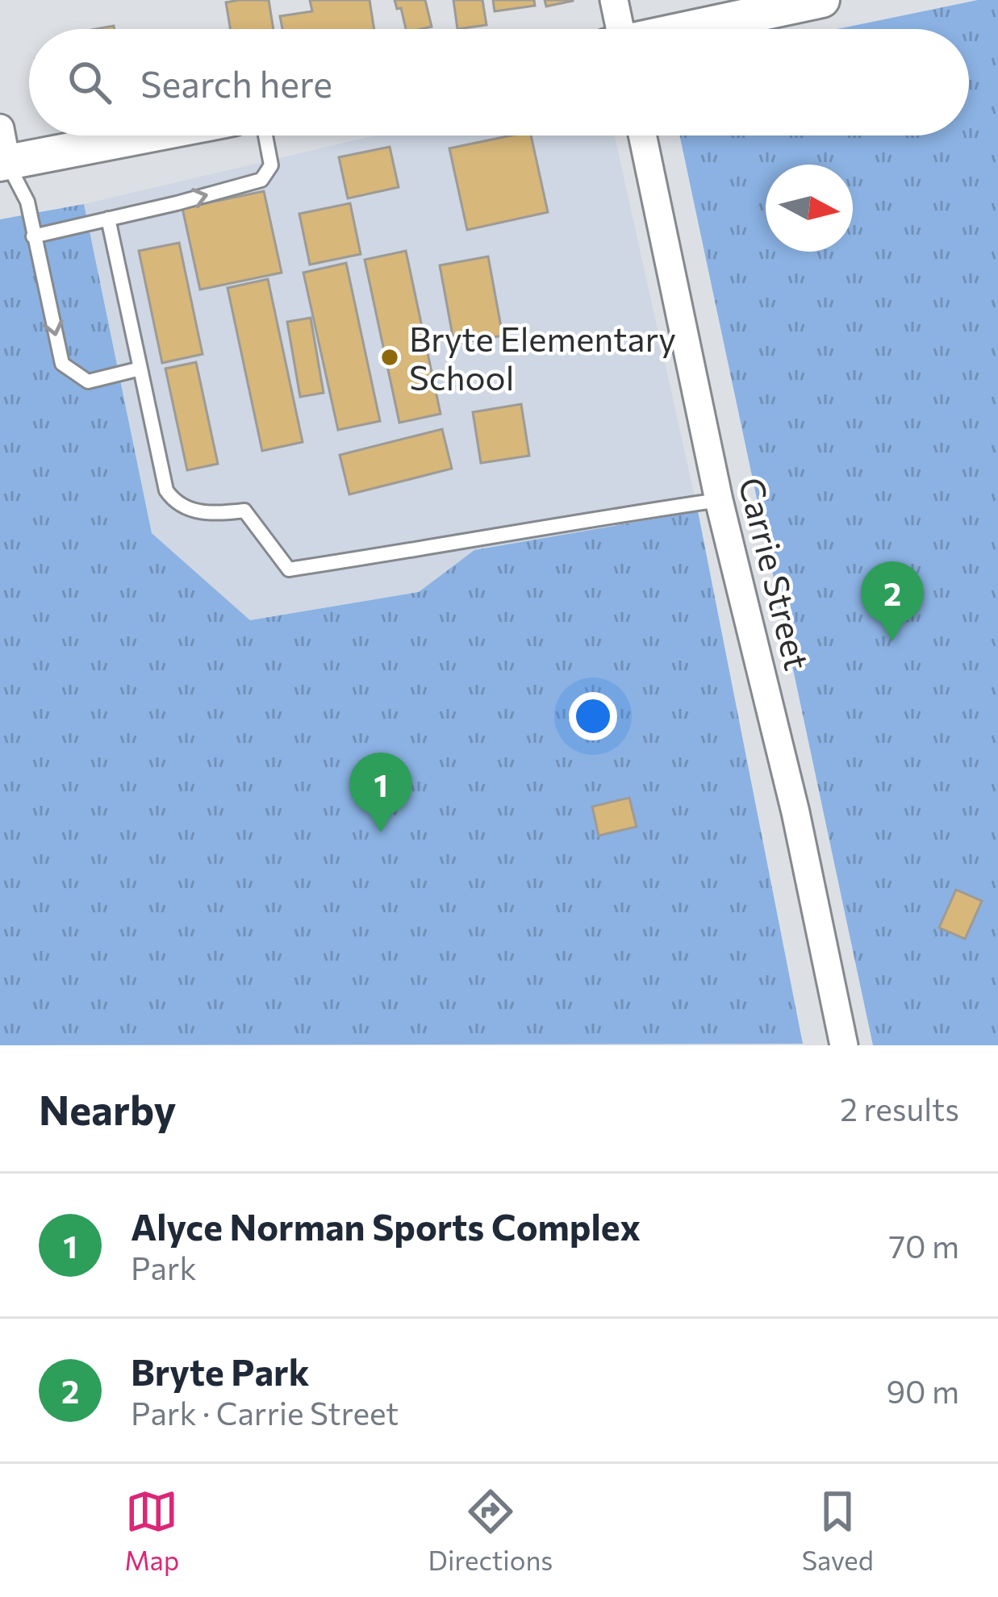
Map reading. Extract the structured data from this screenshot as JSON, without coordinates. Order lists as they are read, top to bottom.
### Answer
{
  "streets": {
    "street": ["Carrie Street"]
  },
  "places": ["Bryte Elementary School"],
  "north": "right",
  "page": {
    "search": "Search here",
    "pins": ["2", "1"],
    "heading": ["Nearby", "2 results"],
    "list": [
      {
        "mark": "1",
        "name": "Alyce Norman Sports Complex",
        "note": "Park",
        "value": "70 m"
      },
      {
        "mark": "2",
        "name": "Bryte Park",
        "note": "Park · Carrie Street",
        "value": "90 m"
      }
    ],
    "nav": ["Map", "Directions", "Saved"]
  }
}
